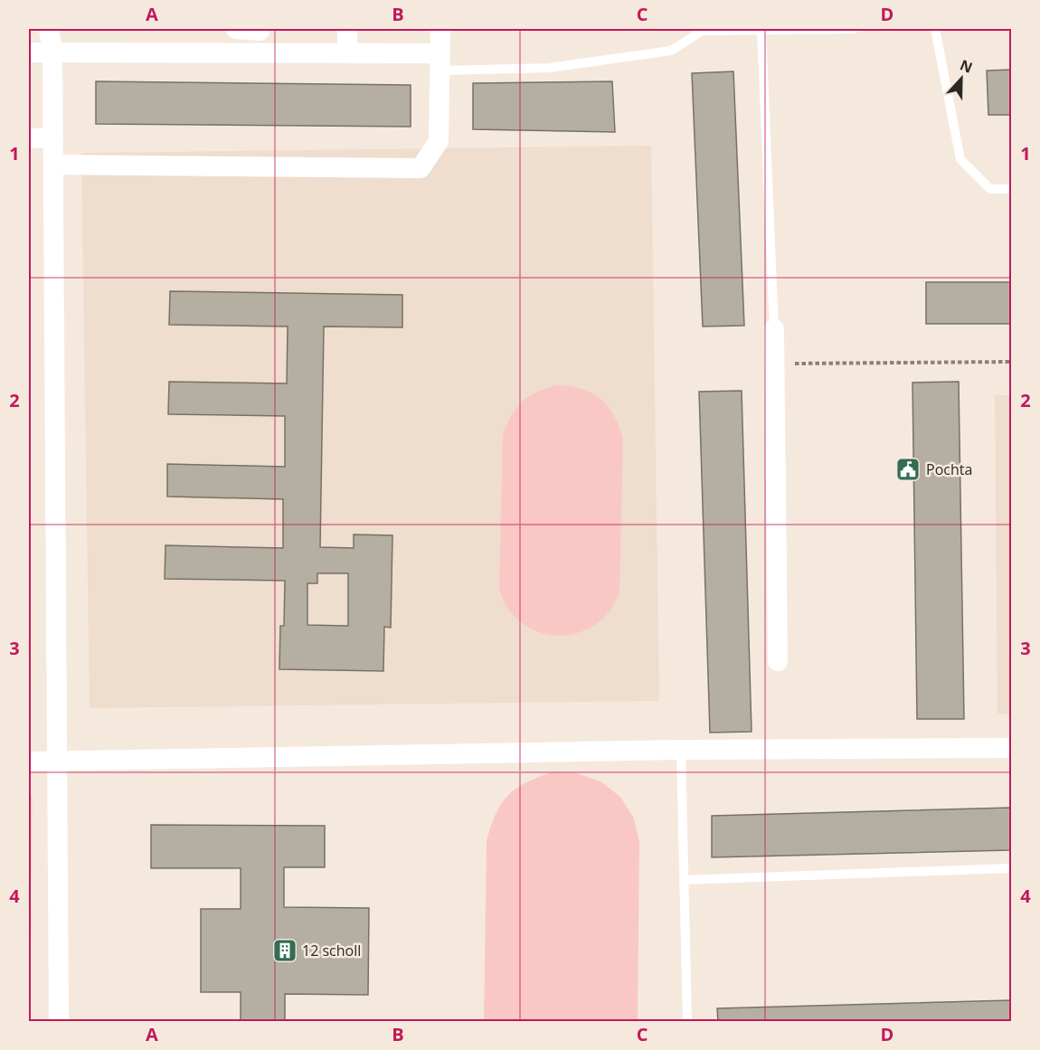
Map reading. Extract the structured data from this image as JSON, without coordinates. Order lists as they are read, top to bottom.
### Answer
{
  "places": {
    "public building": ["Pochta"],
    "building": ["12 scholl"]
  },
  "north": "top",
  "grid": {
    "columns": [
      "A",
      "B",
      "C",
      "D"
    ],
    "rows": [
      "1",
      "2",
      "3",
      "4"
    ]
  }
}
